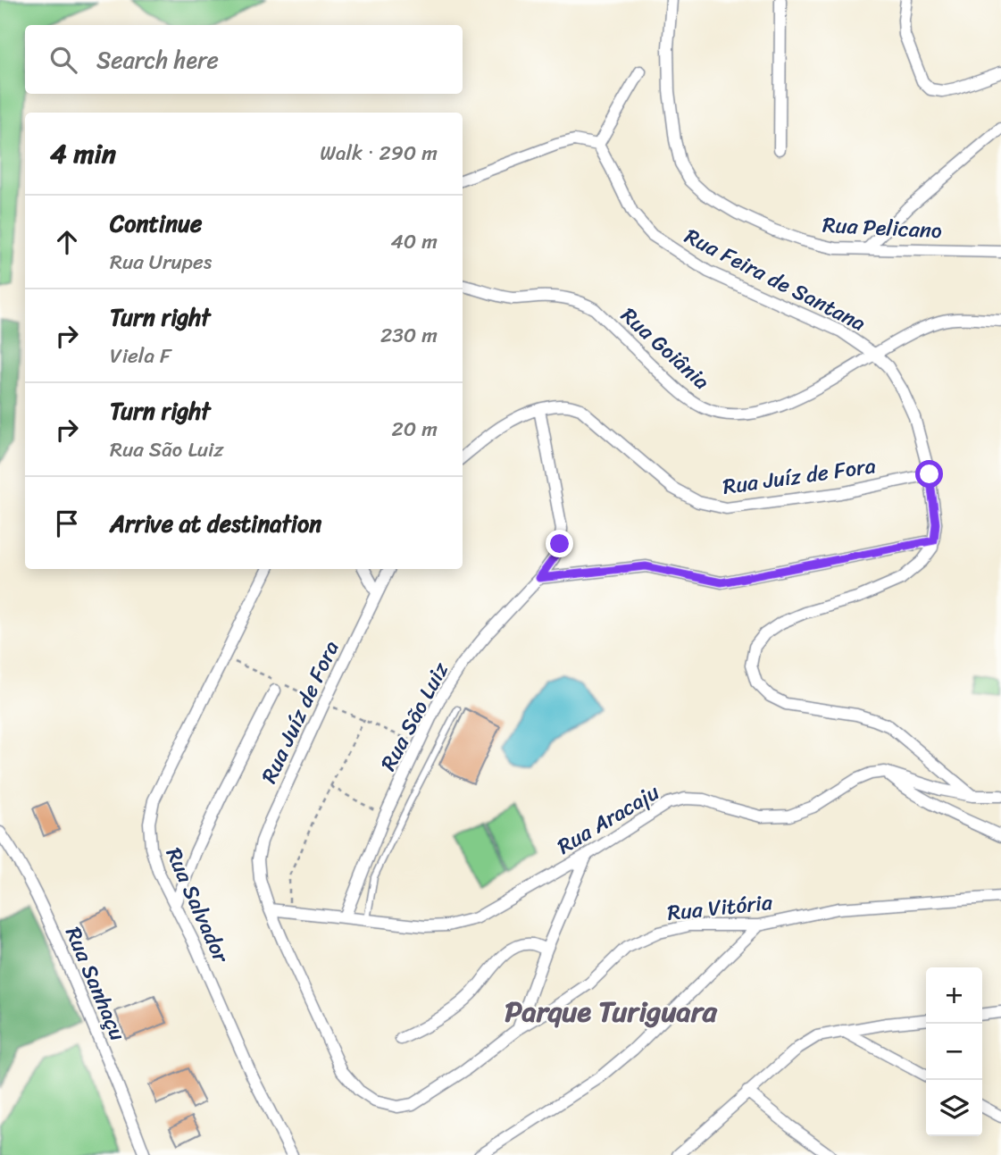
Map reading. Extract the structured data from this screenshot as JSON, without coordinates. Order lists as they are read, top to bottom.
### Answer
{
  "streets": {
    "street": [
      "Rua Pelicano",
      "Rua Feira de Santana",
      "Rua Goiânia",
      "Rua Juíz de Fora",
      "Rua São Luiz",
      "Rua Aracaju",
      "Rua Salvador",
      "Rua Vitória",
      "Rua Sanhaçu"
    ]
  },
  "crossings": [
    ["Rua Feira de Santana", "Rua Goiânia"],
    ["Rua Feira de Santana", "Rua Juíz de Fora"],
    ["Rua Juíz de Fora", "Rua São Luiz"],
    ["Rua Juíz de Fora", "Rua Vitória"],
    ["Rua São Luiz", "Rua Aracaju"],
    ["Rua Aracaju", "Rua Vitória"]
  ],
  "districts": ["Parque Turiguara"],
  "page": {
    "search": "Search here",
    "heading": ["4 min", "Walk · 290 m"],
    "list": [
      ["Continue", "Rua Urupes", "40 m"],
      ["Turn right", "Viela F", "230 m"],
      ["Turn right", "Rua São Luiz", "20 m"],
      "Arrive at destination"
    ],
    "map_buttons": ["+", "−"]
  }
}
